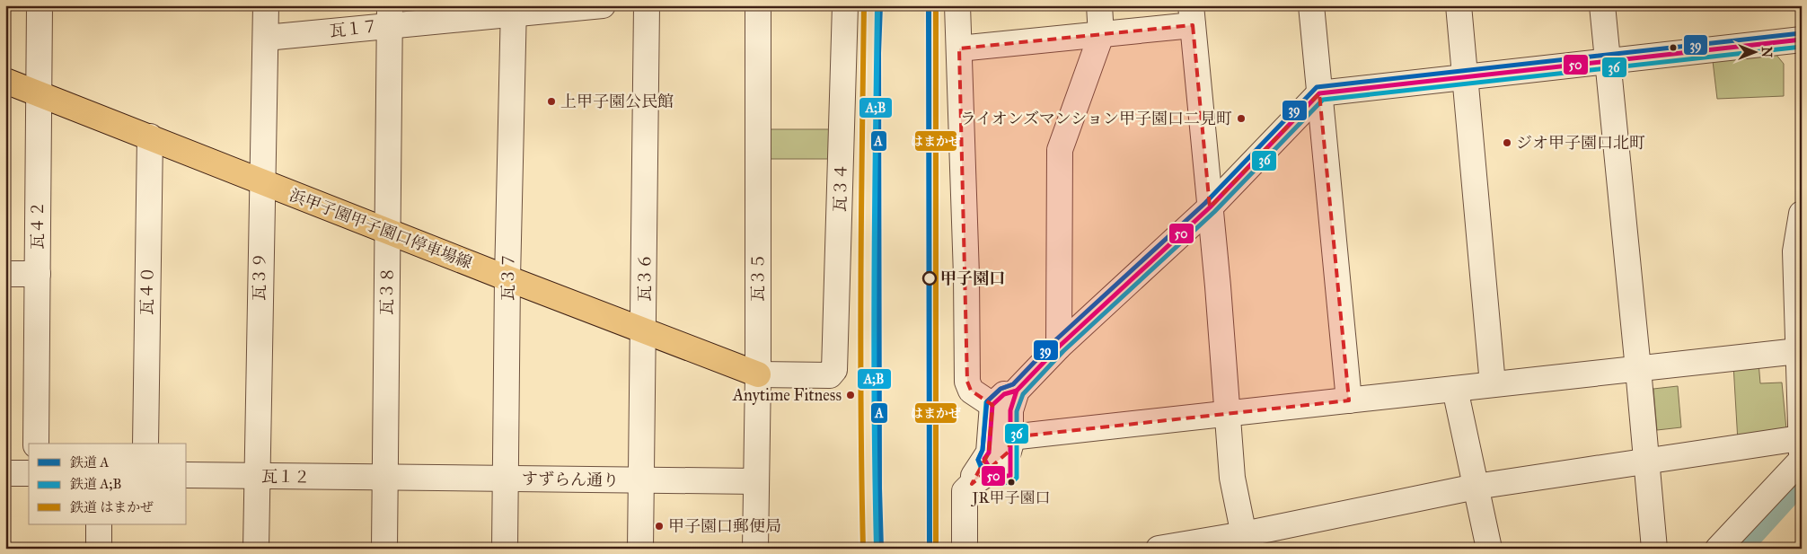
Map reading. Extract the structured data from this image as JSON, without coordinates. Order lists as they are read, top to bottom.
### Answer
{
  "streets": {
    "main road": ["浜甲子園甲子園口停車場線"],
    "street": [
      "瓦１７",
      "瓦３４",
      "瓦４２",
      "瓦３９",
      "瓦３７",
      "瓦３６",
      "瓦３５",
      "瓦４０",
      "瓦３８",
      "瓦１２",
      "すずらん通り"
    ]
  },
  "crossings": [
    ["瓦１７", "瓦３９"],
    ["瓦１７", "瓦３７"],
    ["瓦１７", "瓦３８"],
    ["瓦３４", "浜甲子園甲子園口停車場線"],
    ["瓦３４", "瓦３５"],
    ["瓦４２", "浜甲子園甲子園口停車場線"],
    ["浜甲子園甲子園口停車場線", "瓦３９"],
    ["浜甲子園甲子園口停車場線", "瓦３７"],
    ["浜甲子園甲子園口停車場線", "瓦３６"],
    ["浜甲子園甲子園口停車場線", "瓦３５"],
    ["浜甲子園甲子園口停車場線", "瓦４０"],
    ["浜甲子園甲子園口停車場線", "瓦３８"],
    ["瓦３９", "瓦１２"],
    ["瓦３７", "すずらん通り"],
    ["瓦３６", "すずらん通り"],
    ["瓦３５", "すずらん通り"],
    ["瓦３８", "瓦１２"],
    ["瓦３８", "すずらん通り"],
    ["瓦１２", "すずらん通り"]
  ],
  "places": [
    "上甲子園公民館",
    "ライオンズマンション甲子園口二見町",
    "ジオ甲子園口北町",
    "甲子園口",
    "Anytime Fitness",
    "JR甲子園口",
    "甲子園口郵便局"
  ],
  "lines": [
    "rail line A",
    "rail line A;B",
    "rail line はまかぜ",
    "transit line 39",
    "transit line 50",
    "transit line 36"
  ],
  "legend": ["鉄道 A", "鉄道 A;B", "鉄道 はまかぜ"],
  "north": "right"
}
